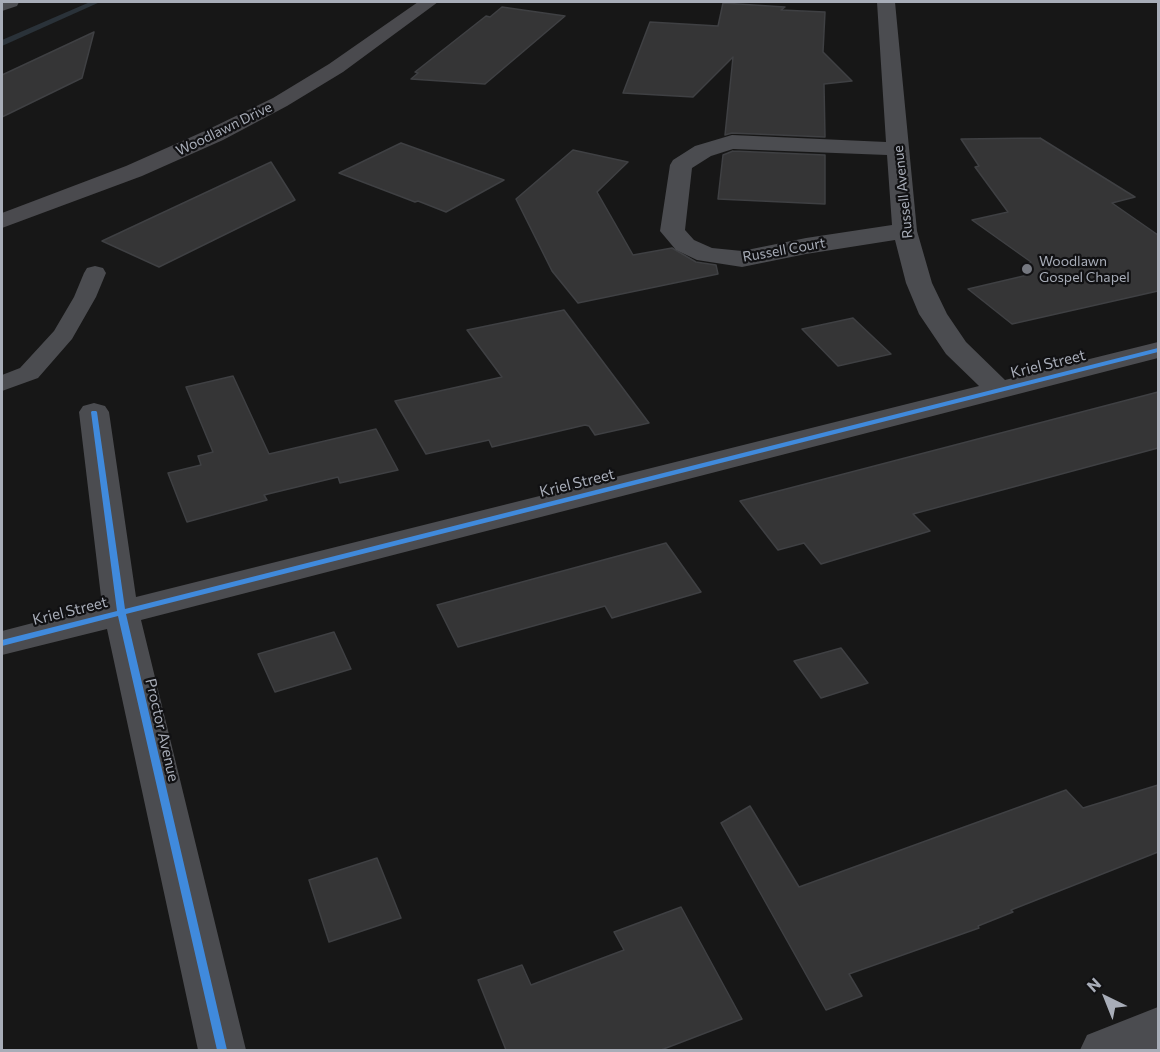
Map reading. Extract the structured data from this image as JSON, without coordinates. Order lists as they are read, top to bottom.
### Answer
{
  "streets": {
    "main road": ["Woodlawn Drive"],
    "street": [
      "Russell Avenue",
      "Russell Court",
      "Kriel Street",
      "Proctor Avenue"
    ]
  },
  "crossings": [
    ["Russell Avenue", "Russell Court"],
    ["Russell Avenue", "Kriel Street"],
    ["Kriel Street", "Proctor Avenue"]
  ],
  "places": ["Woodlawn Gospel Chapel"],
  "north": "top left"
}
